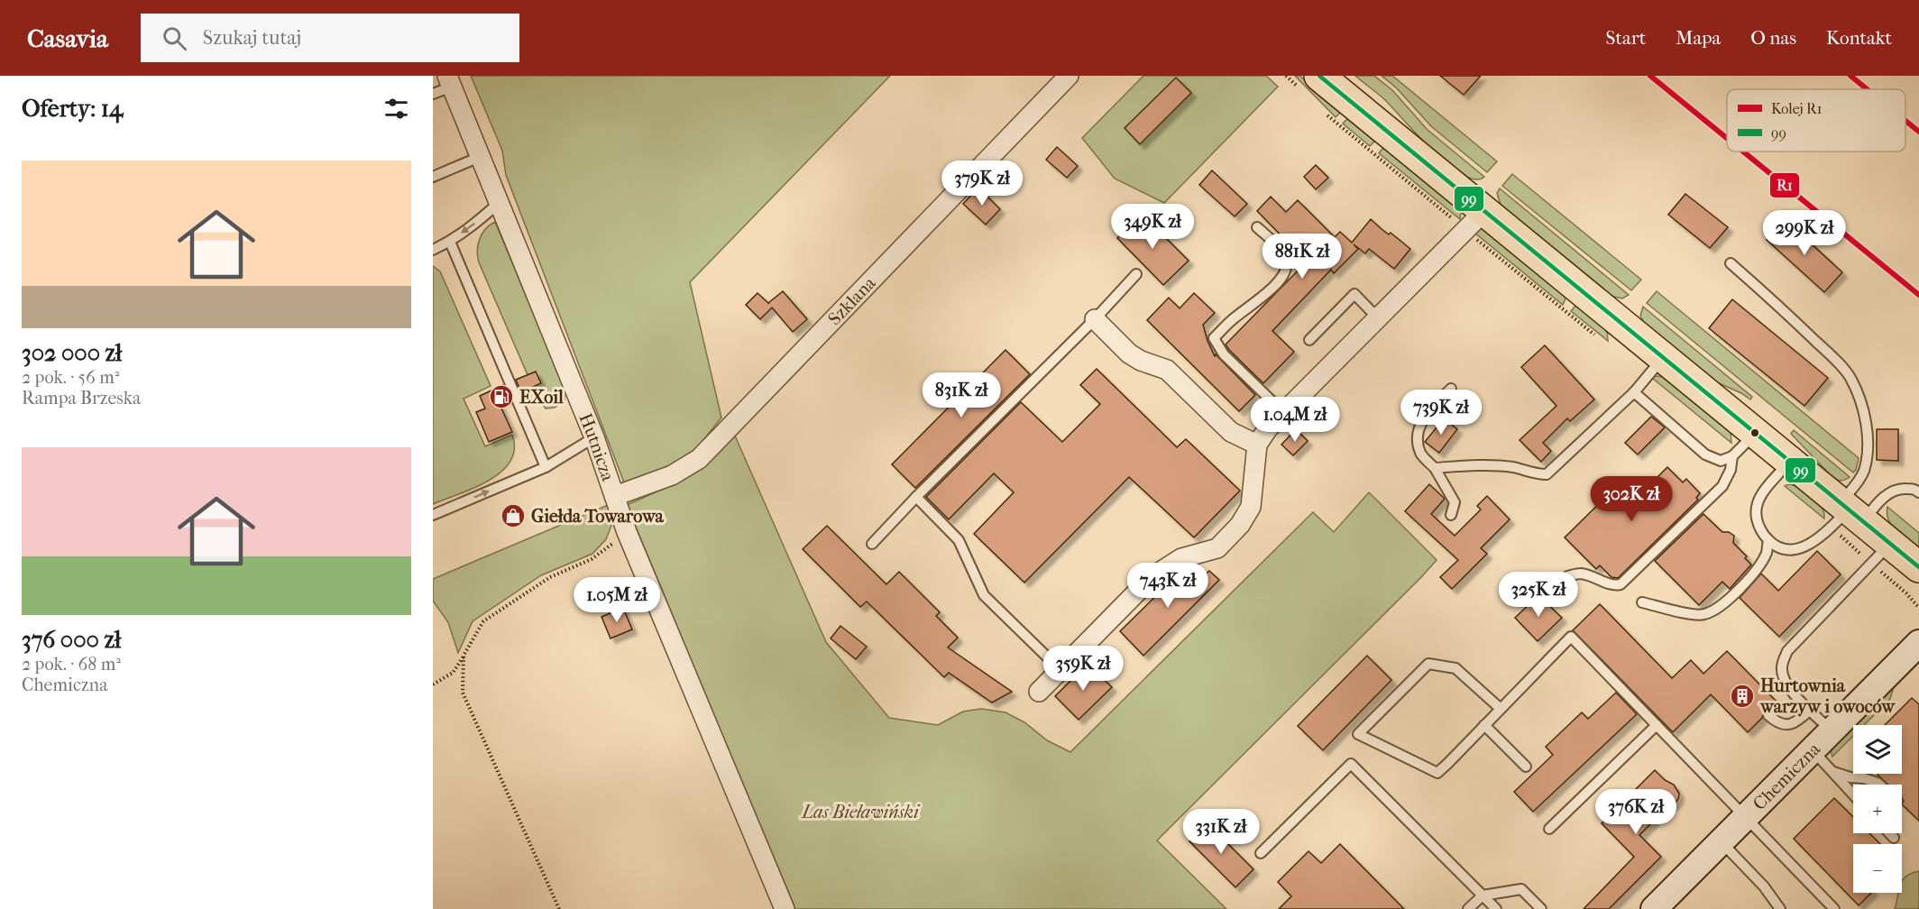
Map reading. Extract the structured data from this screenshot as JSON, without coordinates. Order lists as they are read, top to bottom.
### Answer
{
  "streets": {
    "street": ["Szklana", "Hutnicza", "Chemiczna"]
  },
  "crossings": [
    ["Szklana", "Hutnicza"]
  ],
  "parks": ["Las Bieławiński"],
  "places": {
    "fuel station": ["EXoil"],
    "shop": ["Giełda Towarowa"],
    "building": ["Hurtownia warzyw i owoców"]
  },
  "lines": ["rail line R1", "transit line 99"],
  "legend": ["Kolej R1", "99"],
  "page": {
    "header": "Casavia",
    "search": "Szukaj tutaj",
    "nav": [
      "Start",
      "Mapa",
      "O nas",
      "Kontakt"
    ],
    "heading": "Oferty: 14",
    "list": [
      {
        "name": "302 000 zł",
        "note": "2 pok. · 56 m² · Rampa Brzeska"
      },
      {
        "name": "376 000 zł",
        "note": "2 pok. · 68 m² · Chemiczna"
      }
    ],
    "price": [
      "379K zł",
      "349K zł",
      "299K zł",
      "881K zł",
      "831K zł",
      "739K zł",
      "1.04M zł",
      "302K zł",
      "743K zł",
      "325K zł",
      "1.05M zł",
      "359K zł",
      "376K zł",
      "331K zł"
    ],
    "map_buttons": ["+", "−"]
  }
}
